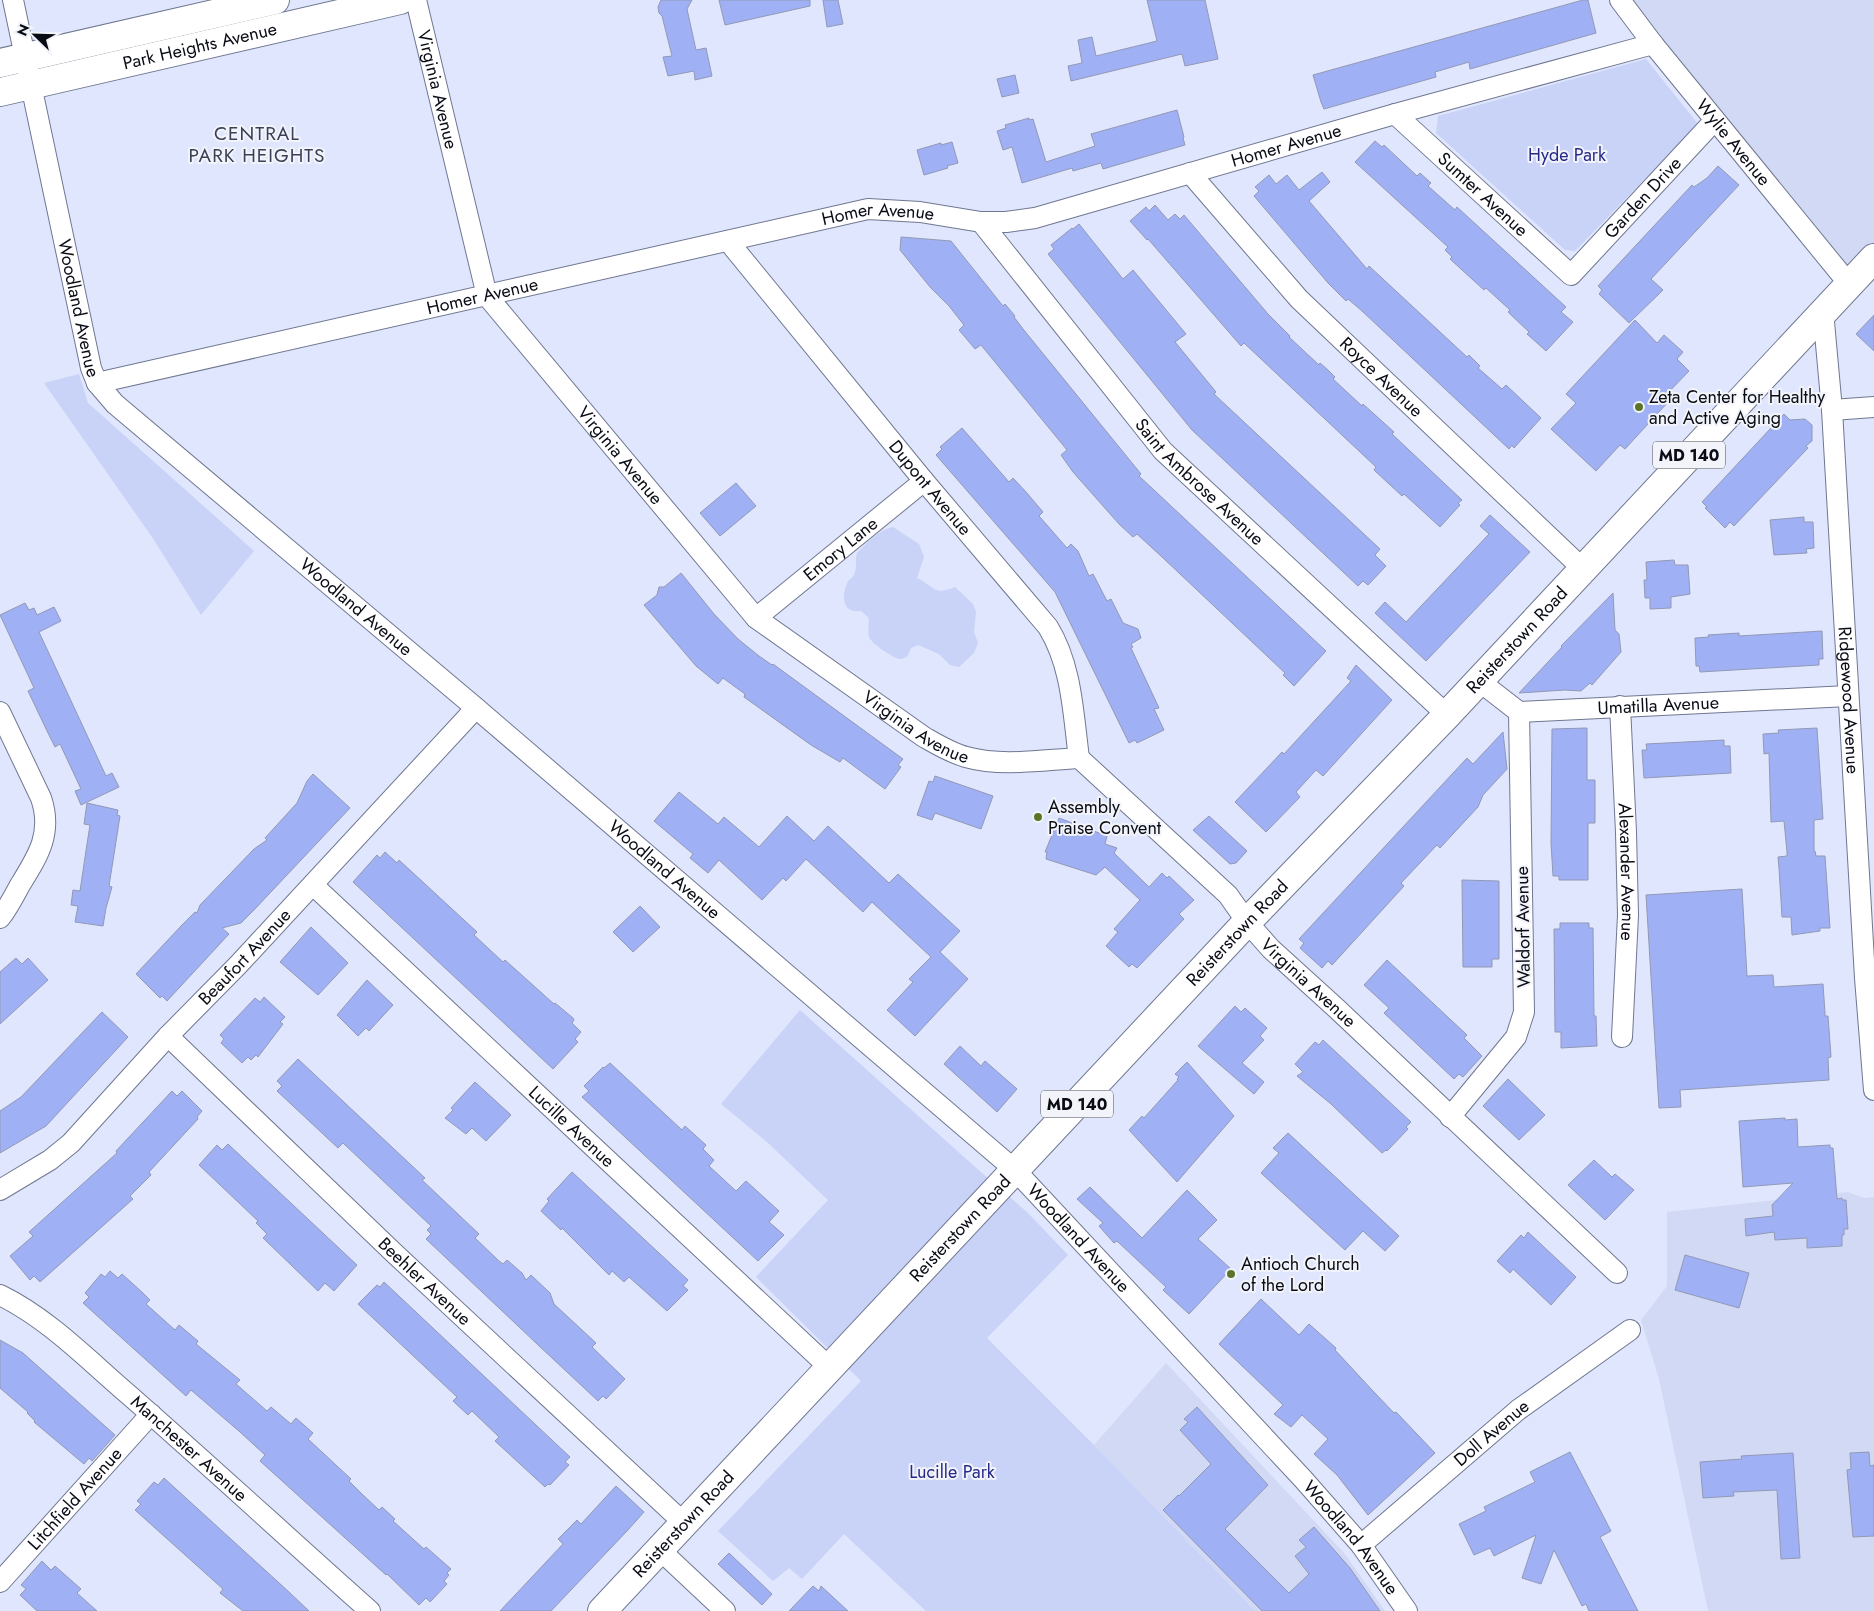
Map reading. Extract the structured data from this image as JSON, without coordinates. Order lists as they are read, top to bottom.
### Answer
{
  "streets": {
    "main road": ["Park Heights Avenue", "MD 140", "Reisterstown Road"],
    "street": [
      "Virginia Avenue",
      "Wylie Avenue",
      "Homer Avenue",
      "Sumter Avenue",
      "Garden Drive",
      "Woodland Avenue",
      "Royce Avenue",
      "Saint Ambrose Avenue",
      "Dupont Avenue",
      "Emory Lane",
      "Ridgewood Avenue",
      "Umatilla Avenue",
      "Alexander Avenue",
      "Waldorf Avenue",
      "Beaufort Avenue",
      "Lucille Avenue",
      "Beehler Avenue",
      "Doll Avenue",
      "Manchester Avenue",
      "Litchfield Avenue"
    ]
  },
  "crossings": [
    ["Park Heights Avenue", "Woodland Avenue"],
    ["Virginia Avenue", "Homer Avenue"],
    ["Virginia Avenue", "Dupont Avenue"],
    ["Virginia Avenue", "Emory Lane"],
    ["Virginia Avenue", "Reisterstown Road"],
    ["Virginia Avenue", "Waldorf Avenue"],
    ["Wylie Avenue", "Homer Avenue"],
    ["Wylie Avenue", "Garden Drive"],
    ["Wylie Avenue", "Reisterstown Road"],
    ["Homer Avenue", "Sumter Avenue"],
    ["Homer Avenue", "Woodland Avenue"],
    ["Homer Avenue", "Royce Avenue"],
    ["Homer Avenue", "Saint Ambrose Avenue"],
    ["Homer Avenue", "Dupont Avenue"],
    ["Sumter Avenue", "Garden Drive"],
    ["Woodland Avenue", "Reisterstown Road"],
    ["Woodland Avenue", "Beaufort Avenue"],
    ["Woodland Avenue", "Doll Avenue"],
    ["Royce Avenue", "Reisterstown Road"],
    ["Saint Ambrose Avenue", "Reisterstown Road"],
    ["Dupont Avenue", "Emory Lane"],
    ["Reisterstown Road", "Ridgewood Avenue"],
    ["Reisterstown Road", "Lucille Avenue"],
    ["Reisterstown Road", "Beehler Avenue"],
    ["Ridgewood Avenue", "Umatilla Avenue"],
    ["Umatilla Avenue", "Alexander Avenue"],
    ["Umatilla Avenue", "Waldorf Avenue"],
    ["Beaufort Avenue", "Lucille Avenue"],
    ["Beaufort Avenue", "Beehler Avenue"],
    ["Manchester Avenue", "Litchfield Avenue"]
  ],
  "districts": ["CENTRAL PARK HEIGHTS"],
  "parks": ["Hyde Park", "Lucille Park"],
  "places": ["Zeta Center for Healthy and Active Aging", "Assembly Praise Convent", "Antioch Church of the Lord"],
  "north": "top left"
}
